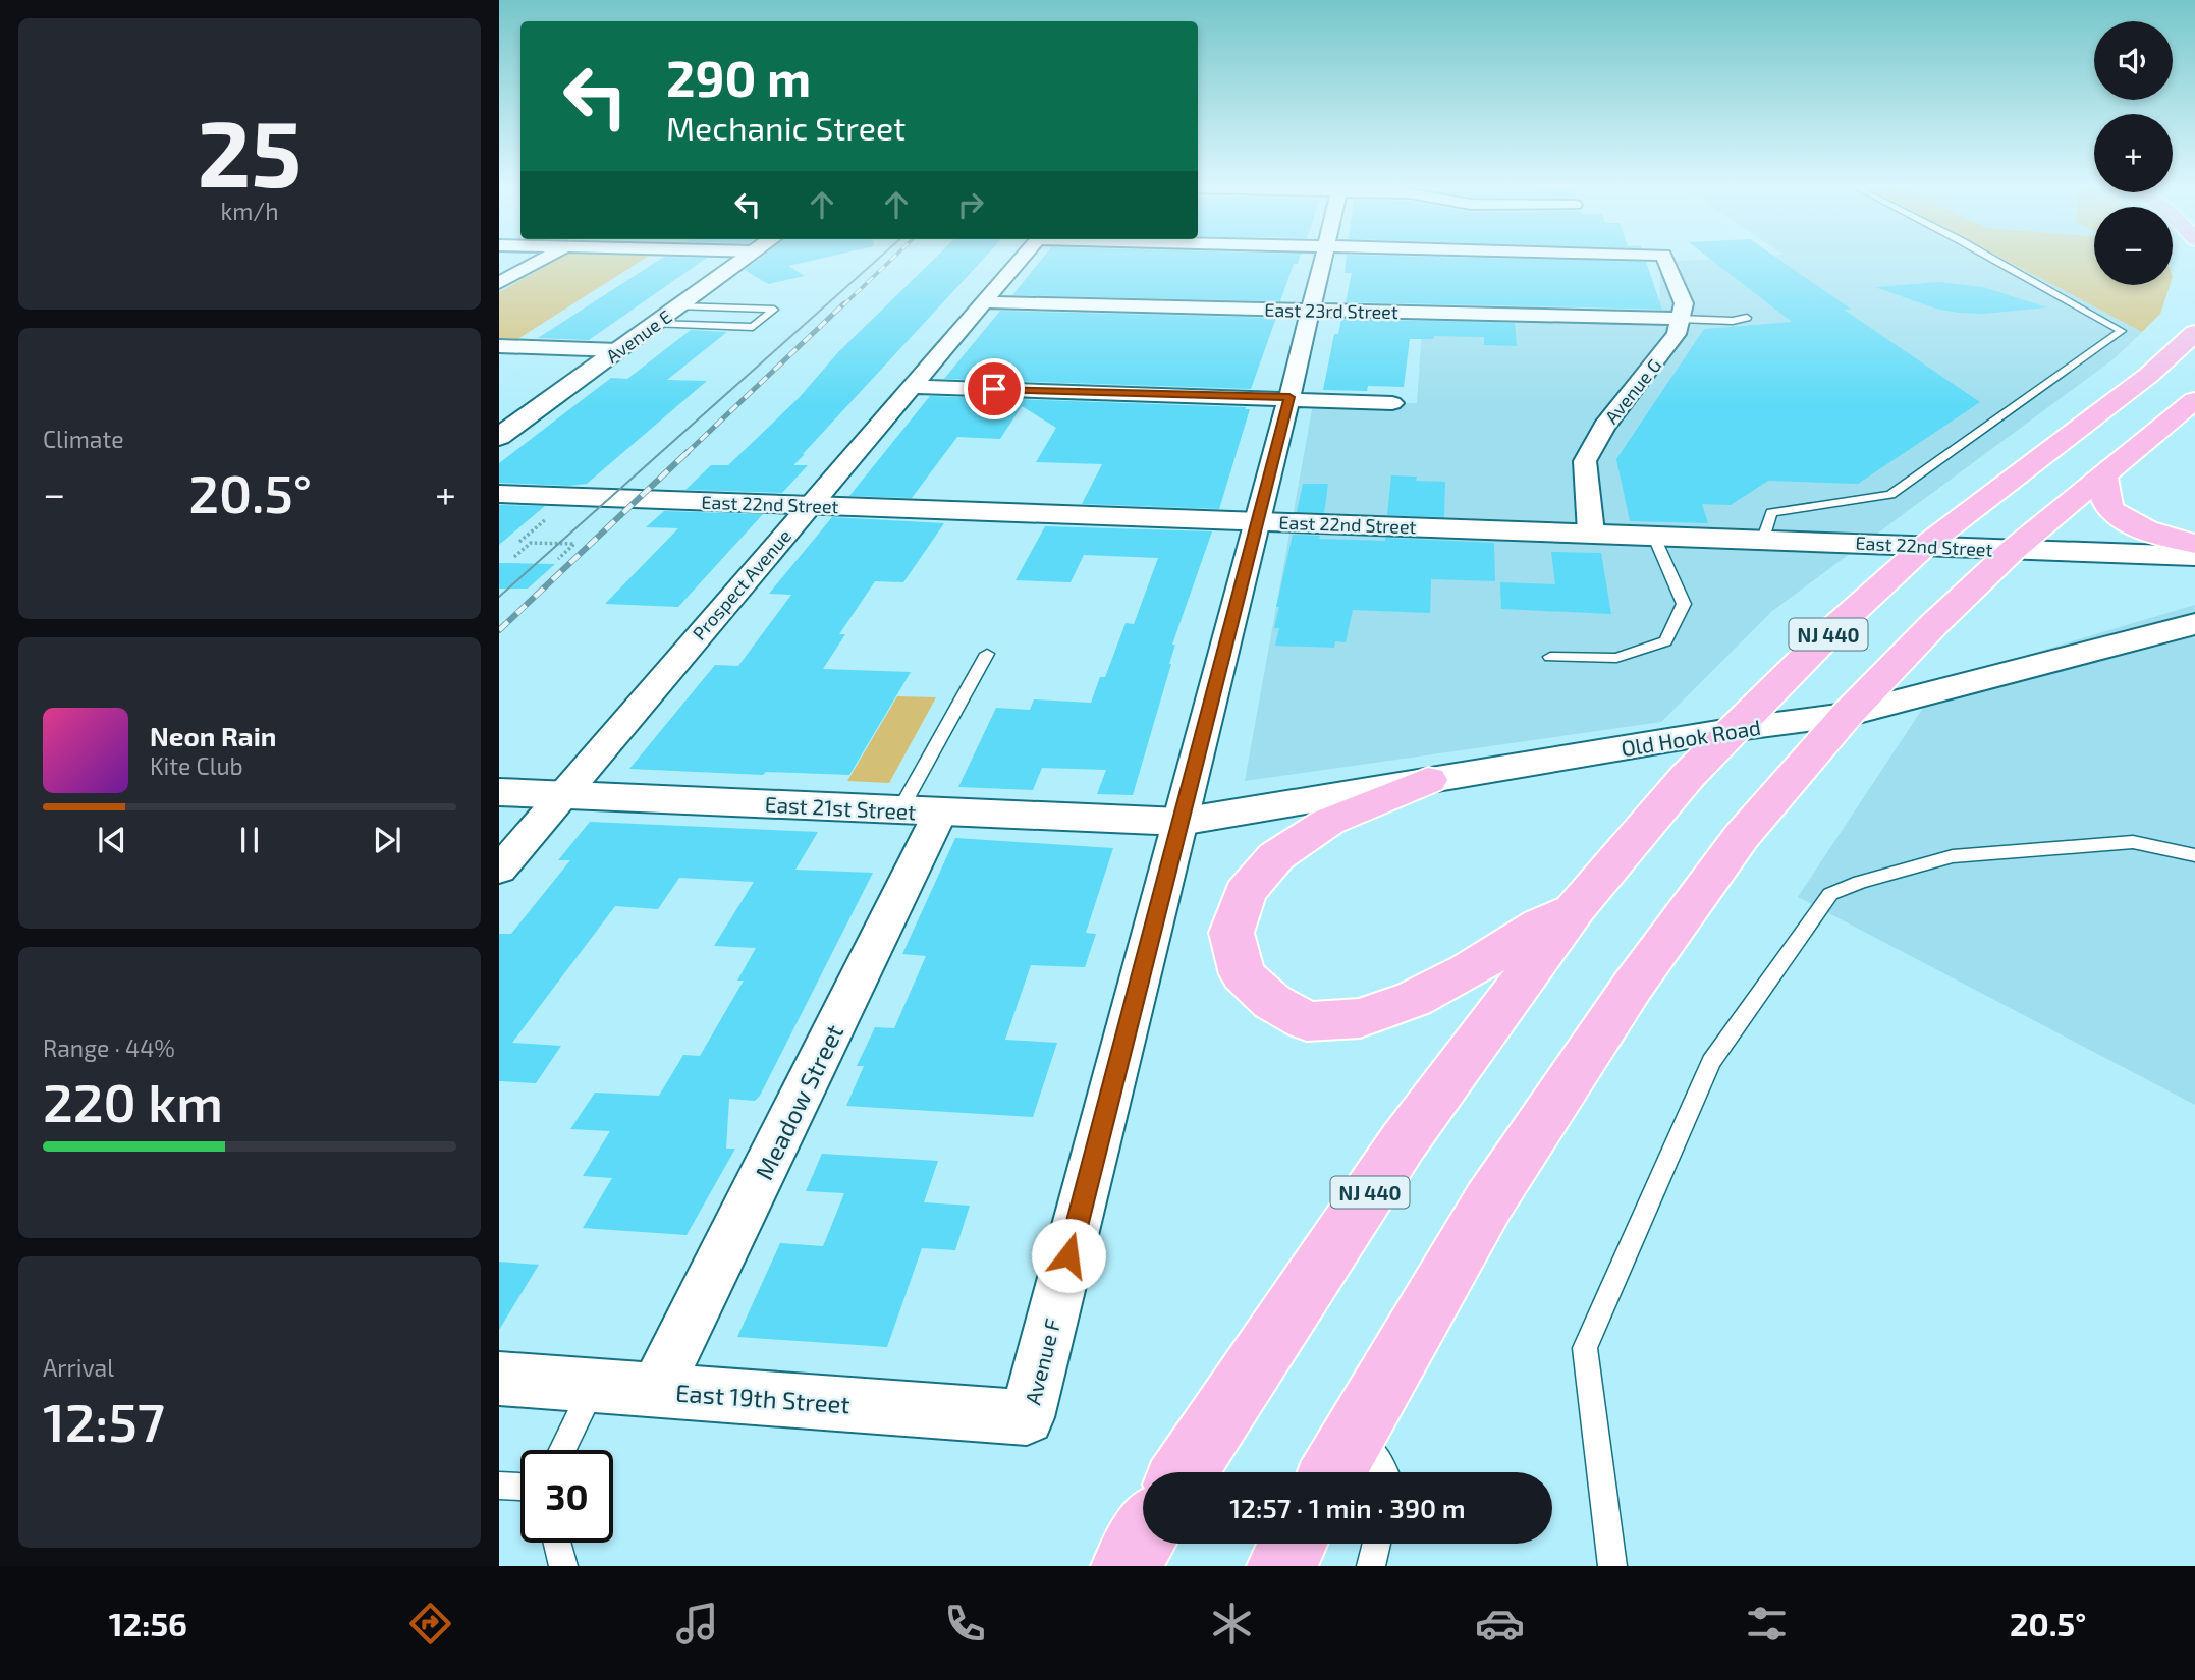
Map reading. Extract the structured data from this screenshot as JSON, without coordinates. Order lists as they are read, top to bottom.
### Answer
{
  "streets": {
    "highway": ["NJ 440"],
    "street": [
      "East 23rd Street",
      "Avenue E",
      "Avenue G",
      "East 22nd Street",
      "Prospect Avenue",
      "Old Hook Road",
      "East 21st Street",
      "Meadow Street",
      "Avenue F",
      "East 19th Street"
    ]
  },
  "crossings": [
    ["East 23rd Street", "Avenue G"],
    ["East 23rd Street", "Prospect Avenue"],
    ["East 23rd Street", "Avenue F"],
    ["Avenue G", "East 22nd Street"],
    ["East 22nd Street", "Prospect Avenue"],
    ["East 22nd Street", "NJ 440"],
    ["East 22nd Street", "Avenue F"],
    ["Prospect Avenue", "East 21st Street"],
    ["NJ 440", "Old Hook Road"],
    ["Old Hook Road", "East 21st Street"],
    ["Old Hook Road", "Avenue F"],
    ["East 21st Street", "Meadow Street"],
    ["East 21st Street", "Avenue F"],
    ["Meadow Street", "East 19th Street"],
    ["Avenue F", "East 19th Street"]
  ],
  "page": {
    "tile": [
      ["25", "km/h"],
      "Climate",
      ["Range · 44%", "220 km"],
      ["Arrival", "12:57"]
    ],
    "map_buttons": ["+", "−"],
    "turn": ["290 m", "Mechanic Street"],
    "heat": ["−", "20.5°", "+"],
    "song": ["Neon Rain", "Kite Club"],
    "limit": "30",
    "trip": "12:57 · 1 min · 390 m",
    "tabs": ["12:56", "20.5°"]
  }
}
